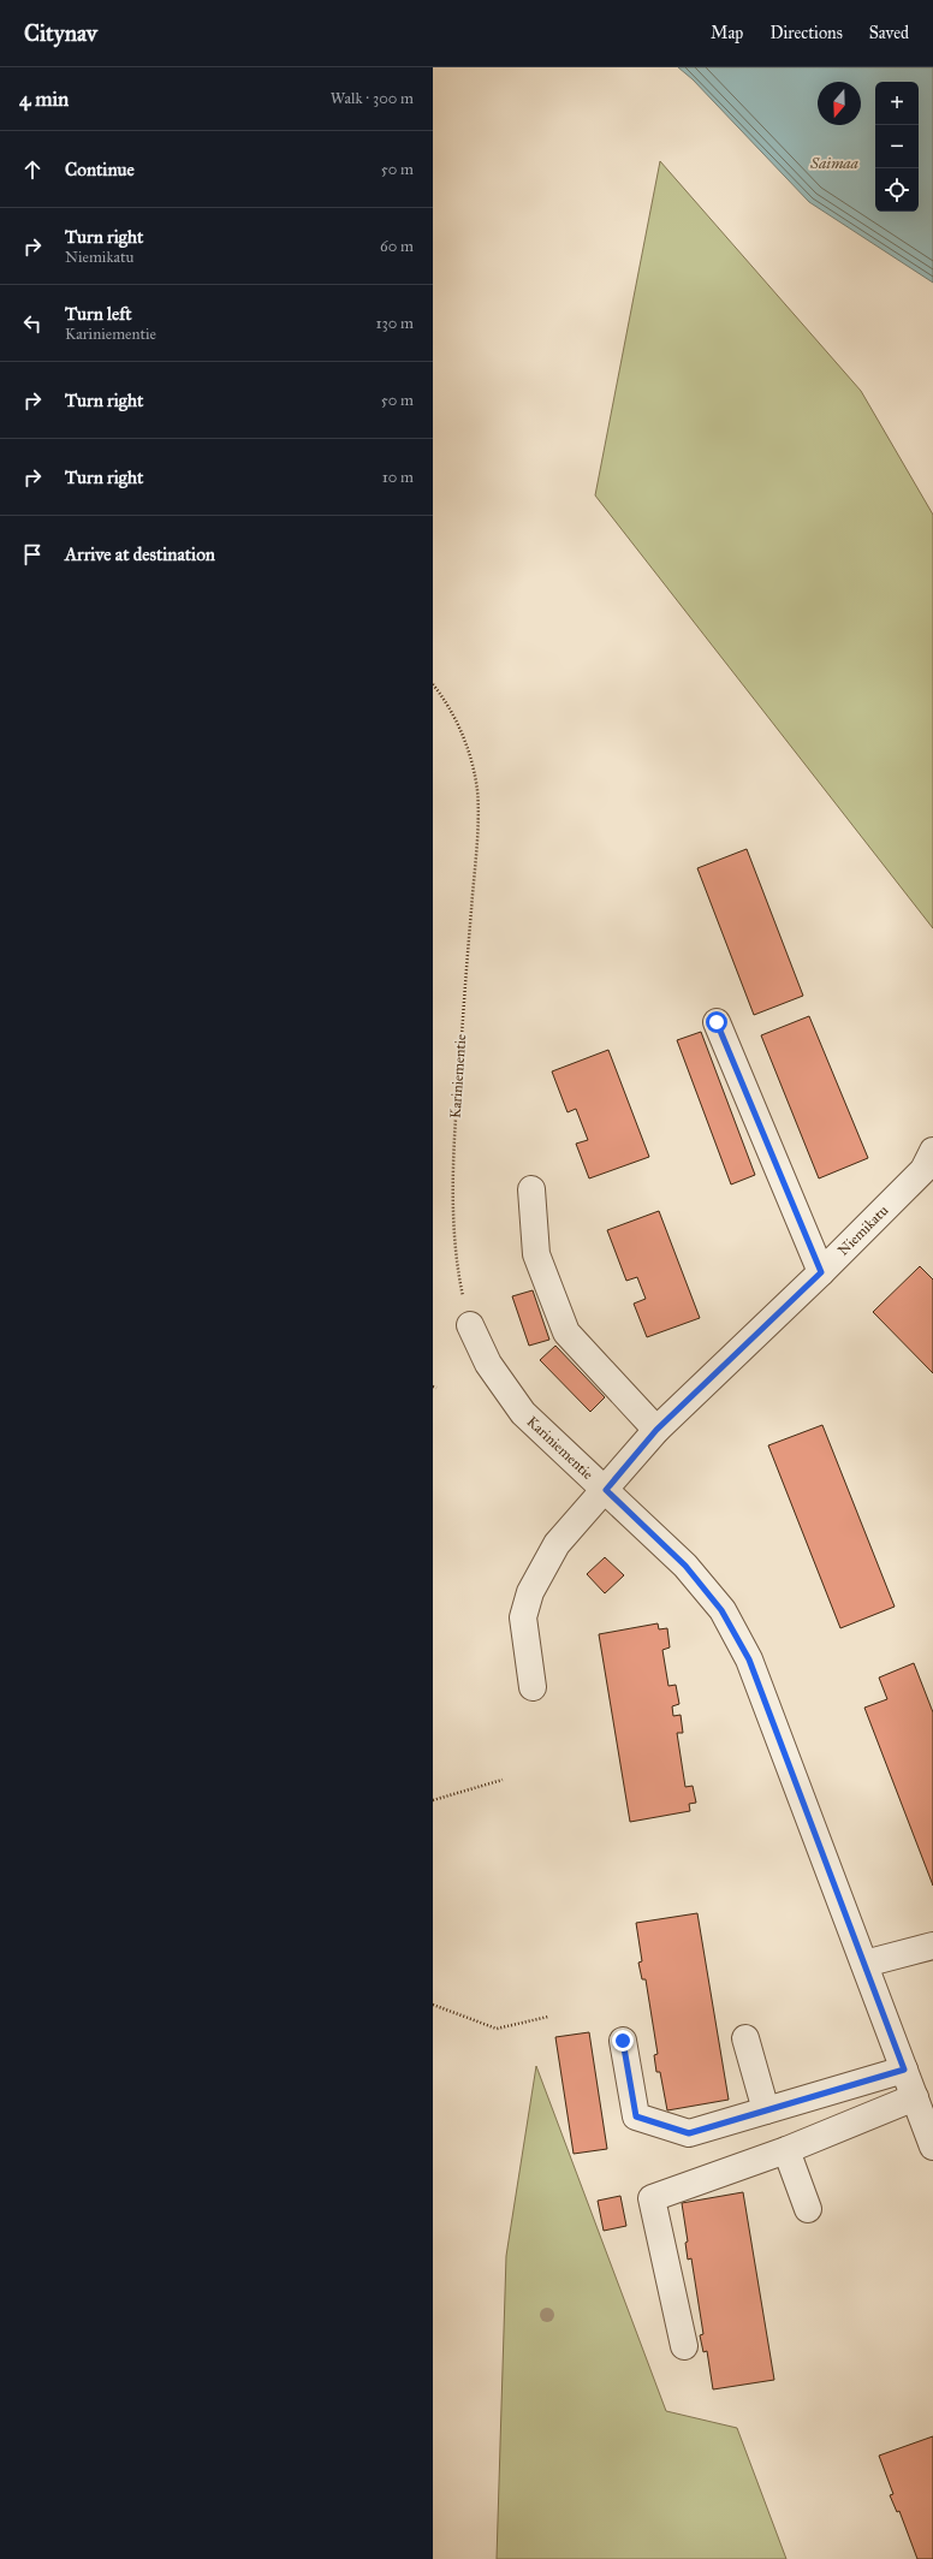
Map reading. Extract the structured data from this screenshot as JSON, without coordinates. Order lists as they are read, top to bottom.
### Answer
{
  "streets": {
    "street": ["Kariniementie", "Niemikatu"]
  },
  "crossings": [
    ["Kariniementie", "Niemikatu"]
  ],
  "water": ["Saimaa"],
  "north": "bottom",
  "page": {
    "header": "Citynav",
    "nav": ["Map", "Directions", "Saved"],
    "heading": ["4 min", "Walk · 300 m"],
    "map_buttons": ["+", "−"],
    "list": [
      ["Continue", "50 m"],
      ["Turn right", "Niemikatu", "60 m"],
      ["Turn left", "Kariniementie", "130 m"],
      ["Turn right", "50 m"],
      ["Turn right", "10 m"],
      "Arrive at destination"
    ]
  }
}
